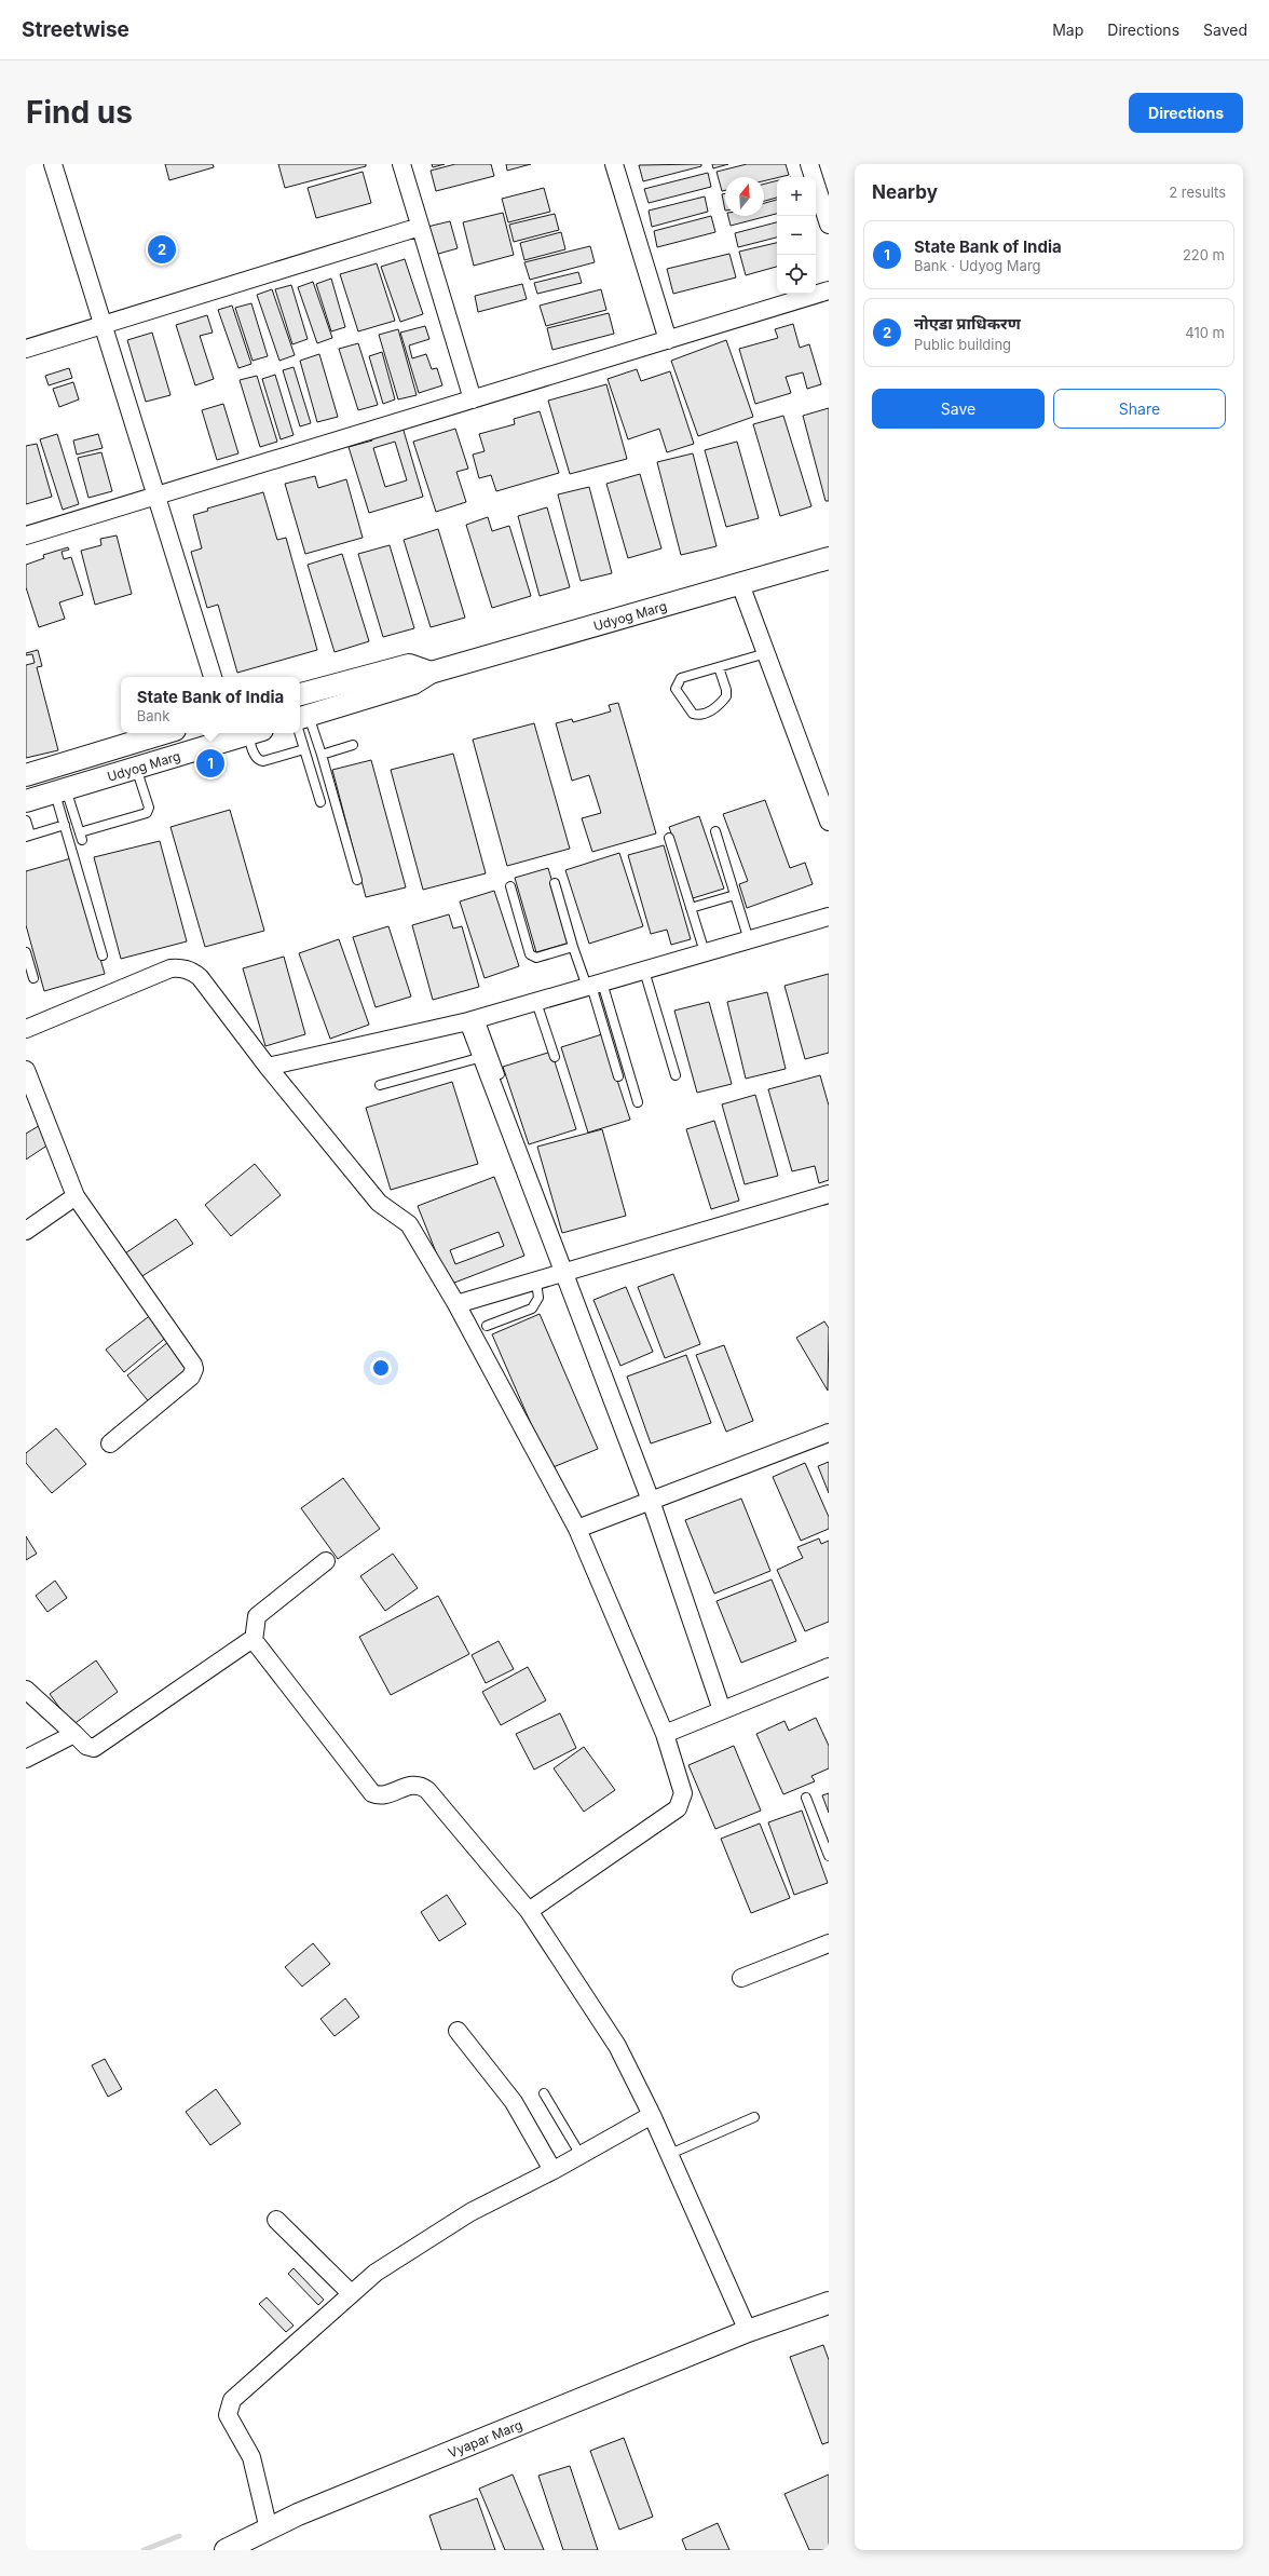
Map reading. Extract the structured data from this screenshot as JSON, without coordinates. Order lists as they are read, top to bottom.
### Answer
{
  "streets": {
    "street": ["Udyog Marg", "Vyapar Marg"]
  },
  "north": "top",
  "page": {
    "header": "Streetwise",
    "nav": ["Map", "Directions", "Saved"],
    "buttons": [
      "Directions",
      ["Save", "Share"]
    ],
    "title": "Find us",
    "heading": ["Nearby", "2 results"],
    "map_buttons": ["+", "−"],
    "list": [
      {
        "mark": "1",
        "name": "State Bank of India",
        "note": "Bank · Udyog Marg",
        "value": "220 m"
      },
      {
        "mark": "2",
        "name": "नोएडा प्राधिकरण",
        "note": "Public building",
        "value": "410 m"
      }
    ],
    "pins": ["2", "1"],
    "popup": ["State Bank of India", "Bank"]
  }
}
